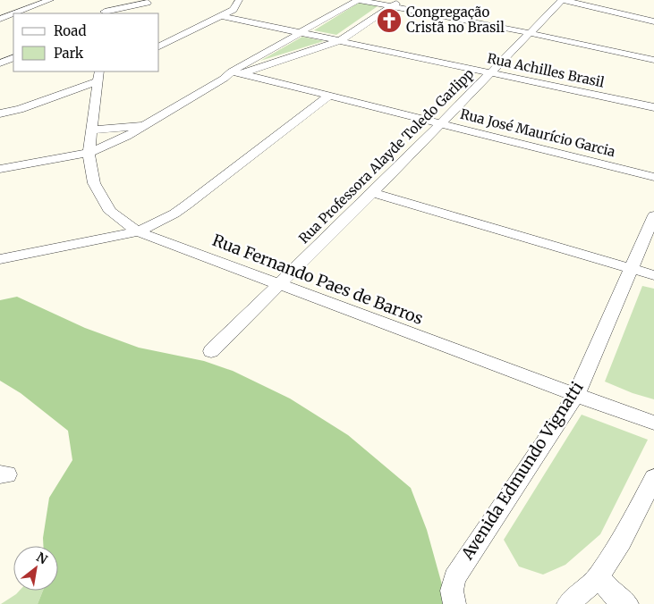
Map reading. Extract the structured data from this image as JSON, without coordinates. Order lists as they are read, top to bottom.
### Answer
{
  "streets": {
    "street": [
      "Rua Achilles Brasil",
      "Rua José Maurício Garcia",
      "Rua Professora Alayde Toledo Garlipp",
      "Rua Fernando Paes de Barros",
      "Avenida Edmundo Vignatti"
    ]
  },
  "crossings": [
    ["Rua Achilles Brasil", "Rua Professora Alayde Toledo Garlipp"],
    ["Rua José Maurício Garcia", "Rua Professora Alayde Toledo Garlipp"],
    ["Rua Professora Alayde Toledo Garlipp", "Rua Fernando Paes de Barros"],
    ["Rua Fernando Paes de Barros", "Avenida Edmundo Vignatti"]
  ],
  "places": {
    "church": ["Congregação Cristã no Brasil"]
  },
  "legend": ["Road", "Park"],
  "north": "top right"
}
